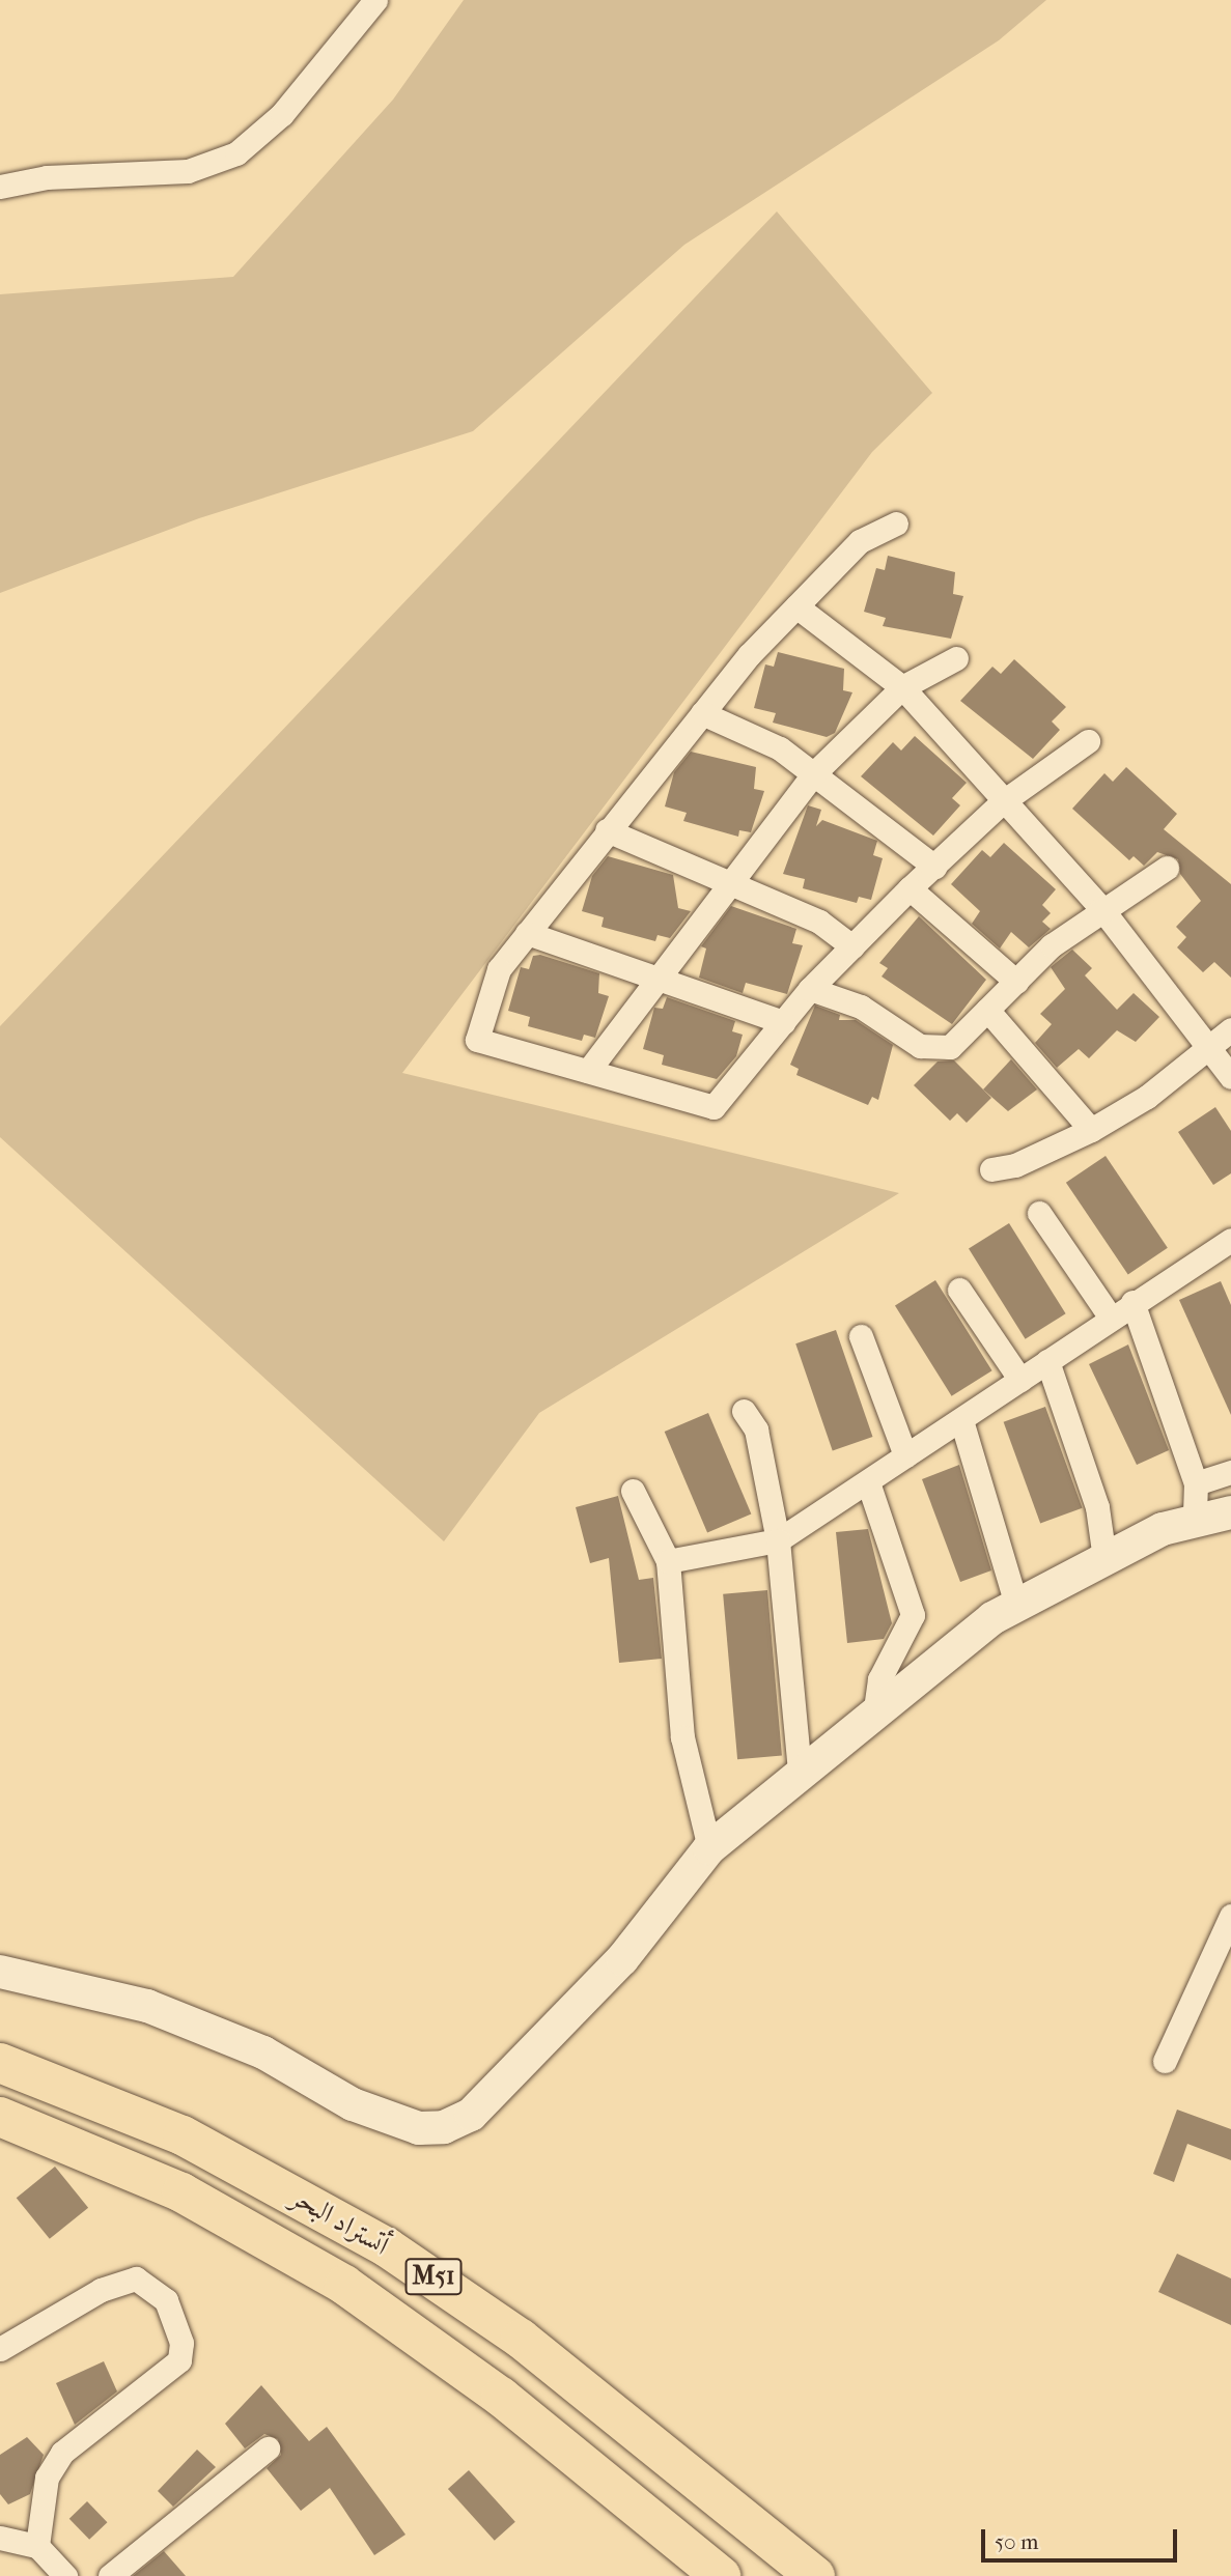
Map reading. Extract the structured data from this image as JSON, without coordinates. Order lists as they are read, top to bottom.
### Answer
{
  "streets": {
    "highway": ["أتستراد البحر", "M51"]
  },
  "scale_bar": "50 m"
}
